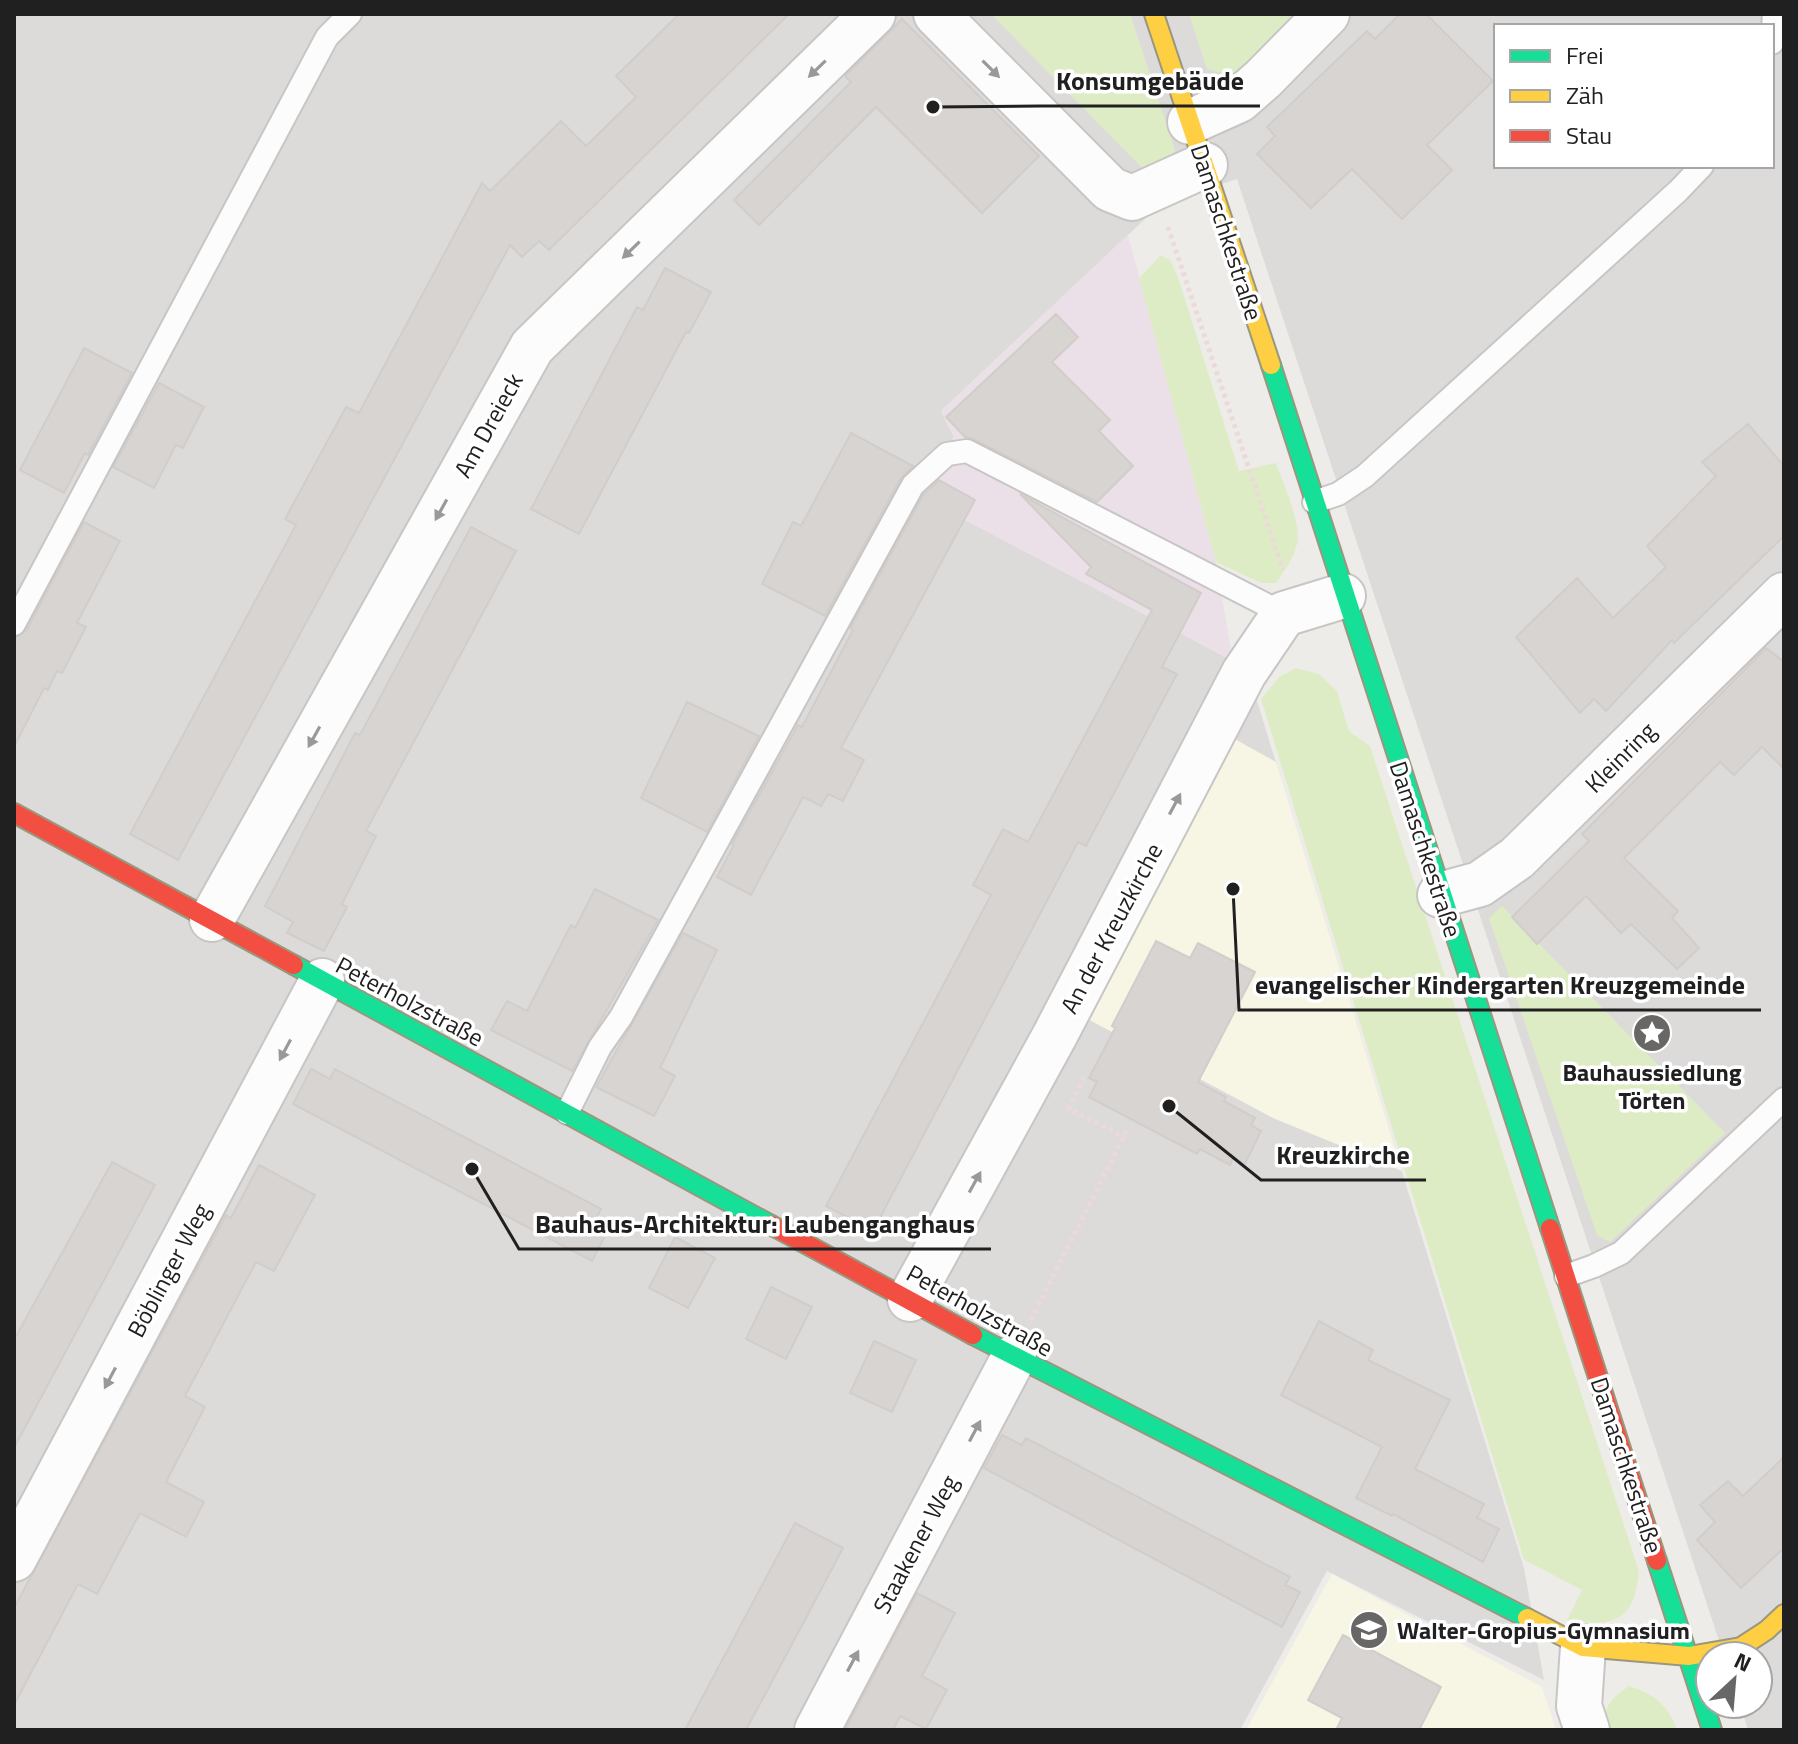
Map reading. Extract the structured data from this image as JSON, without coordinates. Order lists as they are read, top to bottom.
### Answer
{
  "streets": {
    "street": [
      "Damaschkestraße",
      "Am Dreieck",
      "Kleinring",
      "An der Kreuzkirche",
      "Peterholzstraße",
      "Böblinger Weg",
      "Staakener Weg"
    ]
  },
  "crossings": [
    ["Damaschkestraße", "Kleinring"],
    ["Damaschkestraße", "Peterholzstraße"],
    ["Am Dreieck", "Peterholzstraße"],
    ["An der Kreuzkirche", "Peterholzstraße"],
    ["Peterholzstraße", "Böblinger Weg"],
    ["Peterholzstraße", "Staakener Weg"]
  ],
  "one_way": [
    "Am Dreieck",
    "An der Kreuzkirche",
    "Böblinger Weg",
    "Staakener Weg"
  ],
  "places": {
    "other": [
      "Konsumgebäude",
      "evangelischer Kindergarten Kreuzgemeinde",
      "Kreuzkirche",
      "Bauhaus-Architektur: Laubenganghaus"
    ],
    "place": ["Bauhaussiedlung Törten"],
    "school or university": ["Walter-Gropius-Gymnasium"]
  },
  "legend": ["Frei", "Zäh", "Stau"],
  "north": "top right"
}
